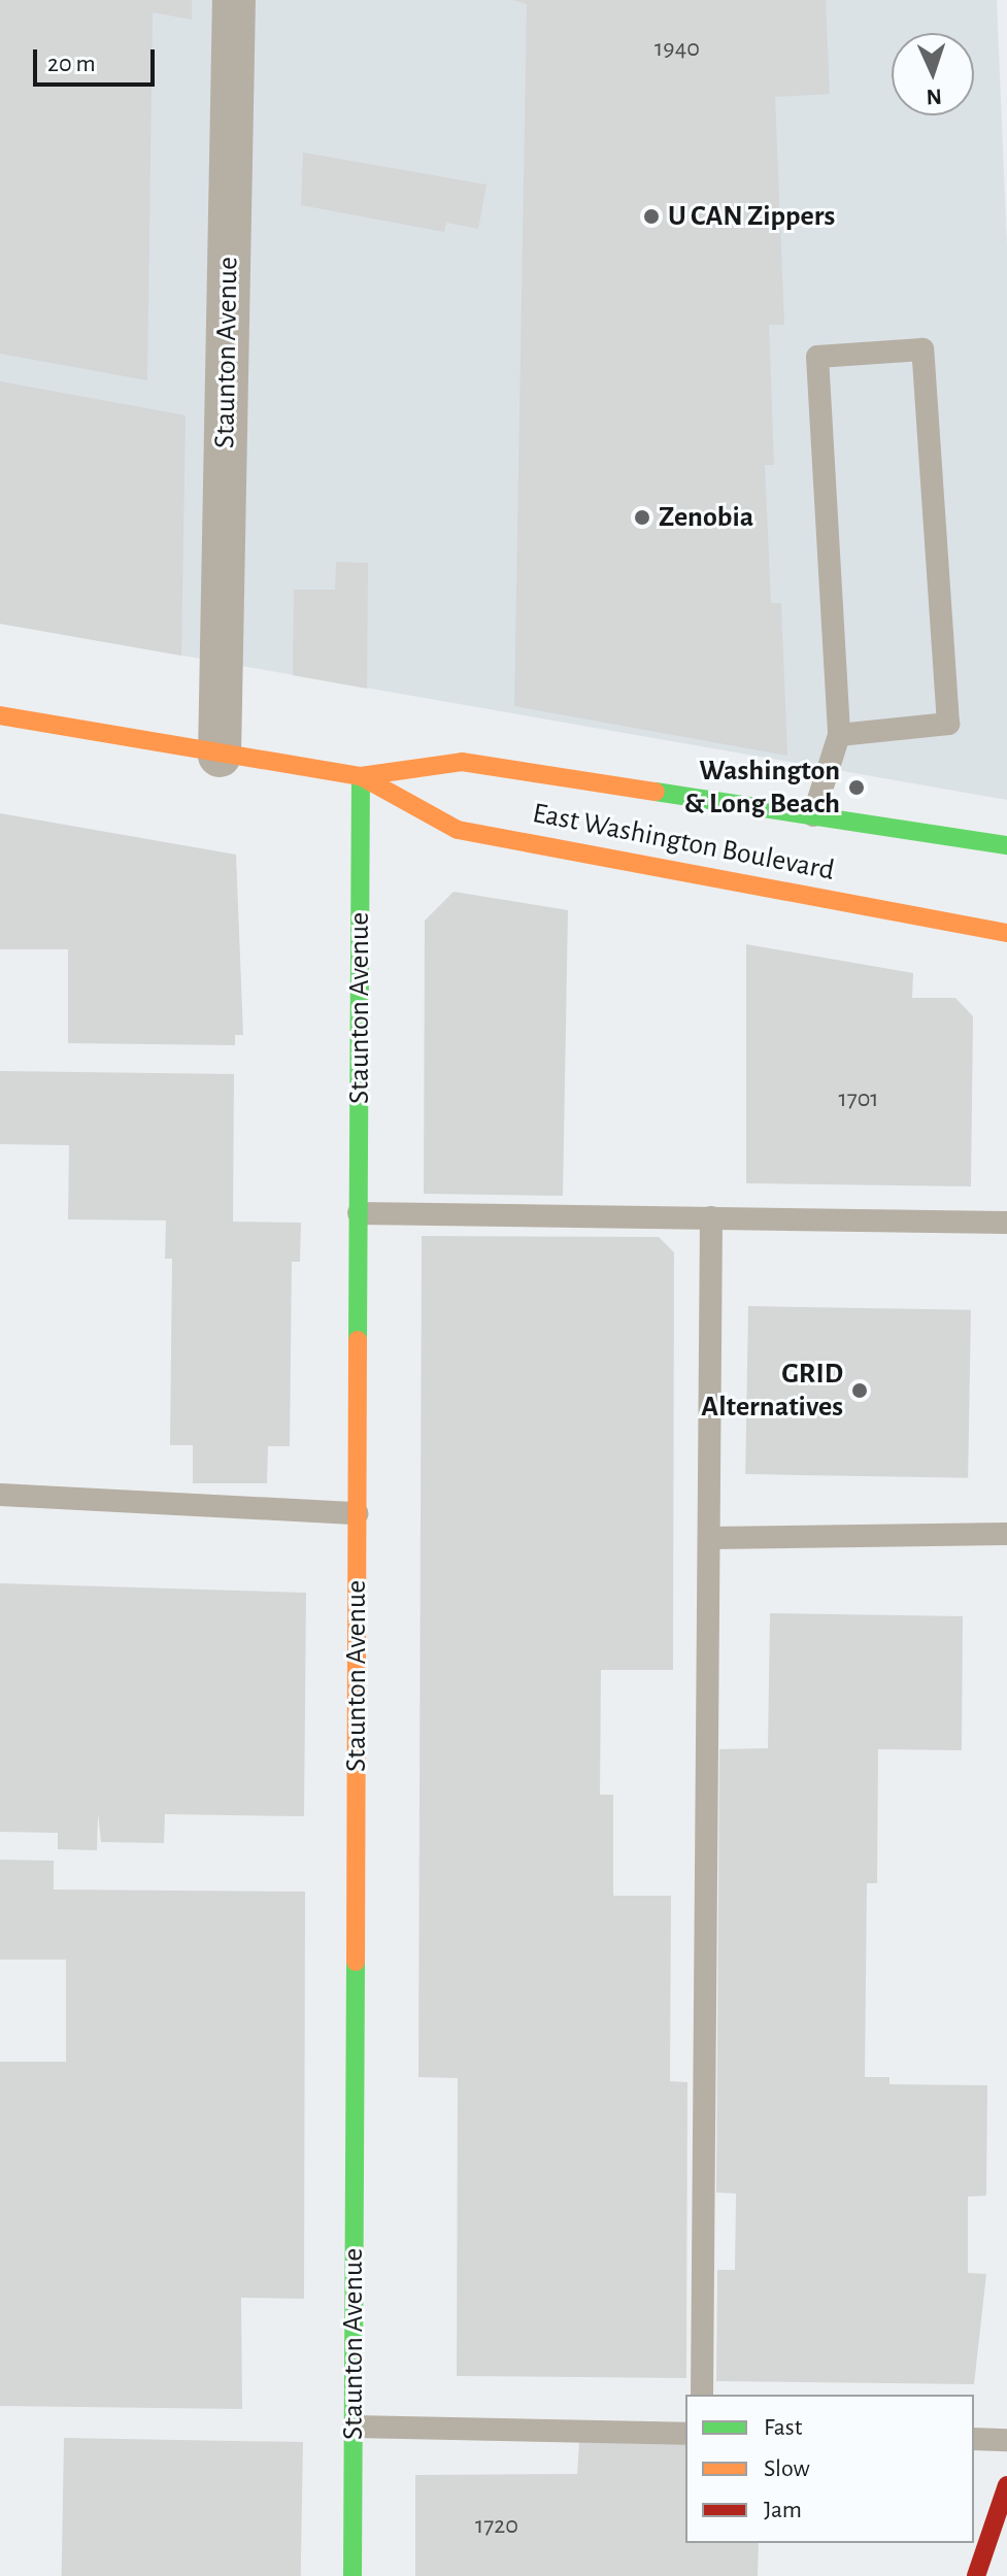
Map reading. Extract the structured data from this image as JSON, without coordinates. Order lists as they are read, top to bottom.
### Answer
{
  "streets": {
    "street": ["Staunton Avenue", "East Washington Boulevard"]
  },
  "crossings": [
    ["Staunton Avenue", "East Washington Boulevard"]
  ],
  "places": [
    "U CAN Zippers",
    "Zenobia",
    "Washington & Long Beach",
    "GRID Alternatives"
  ],
  "house_numbers": ["1940", "1701", "1720"],
  "legend": ["Fast", "Slow", "Jam"],
  "scale_bar": "20 m",
  "north": "bottom"
}
